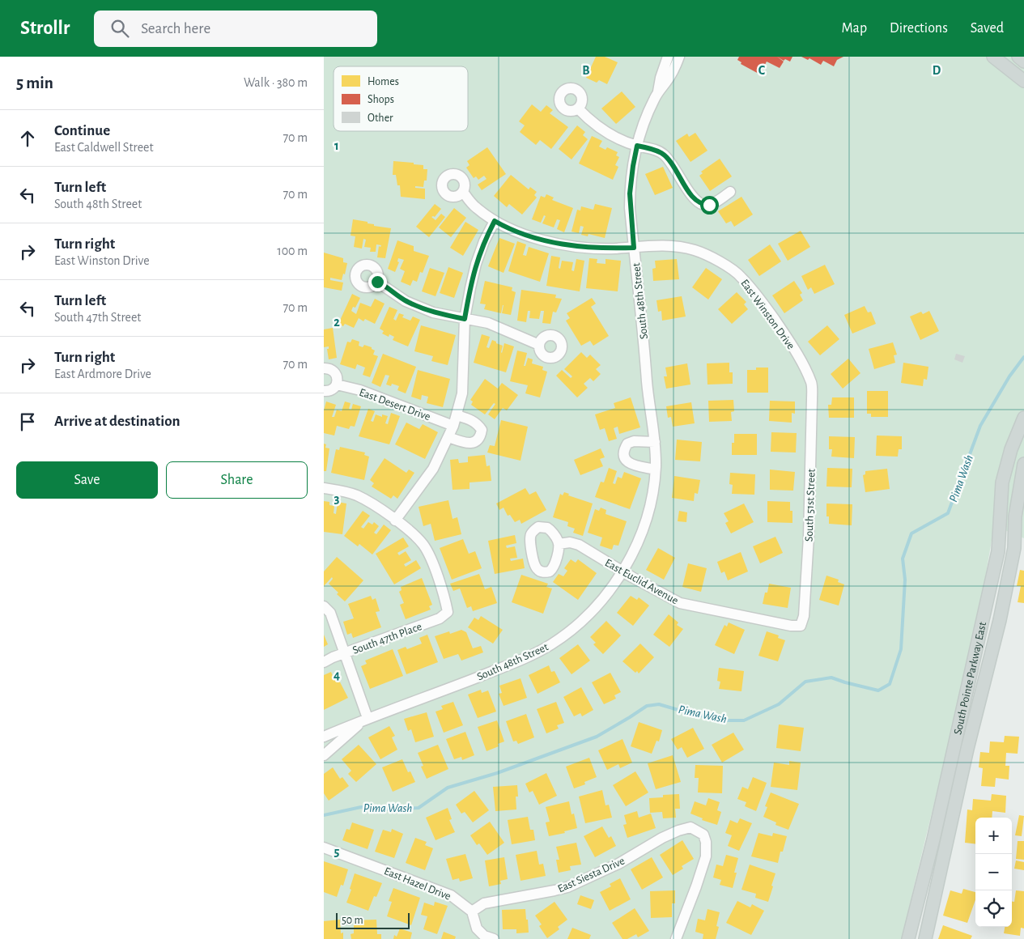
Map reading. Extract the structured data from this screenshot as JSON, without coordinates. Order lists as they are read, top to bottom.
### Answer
{
  "streets": {
    "main road": ["South Pointe Parkway East"],
    "street": [
      "South 48th Street",
      "East Winston Drive",
      "East Desert Drive",
      "South 51st Street",
      "East Euclid Avenue",
      "South 47th Place",
      "East Siesta Drive",
      "East Hazel Drive"
    ]
  },
  "crossings": [
    ["South 48th Street", "East Winston Drive"],
    ["South 48th Street", "East Euclid Avenue"],
    ["East Winston Drive", "South 51st Street"],
    ["South 51st Street", "East Euclid Avenue"],
    ["East Siesta Drive", "East Hazel Drive"]
  ],
  "water": ["Pima Wash"],
  "legend": ["Homes", "Shops", "Other"],
  "scale_bar": "50 m",
  "page": {
    "header": "Strollr",
    "search": "Search here",
    "nav": ["Map", "Directions", "Saved"],
    "heading": ["5 min", "Walk · 380 m"],
    "list": [
      ["Continue", "East Caldwell Street", "70 m"],
      ["Turn left", "South 48th Street", "70 m"],
      ["Turn right", "East Winston Drive", "100 m"],
      ["Turn left", "South 47th Street", "70 m"],
      ["Turn right", "East Ardmore Drive", "70 m"],
      "Arrive at destination"
    ],
    "buttons": ["Save", "Share"],
    "map_buttons": ["+", "−"],
    "scale": "50 m"
  },
  "grid": {
    "columns": ["B", "C", "D"],
    "rows": [
      "1",
      "2",
      "3",
      "4",
      "5"
    ]
  }
}
